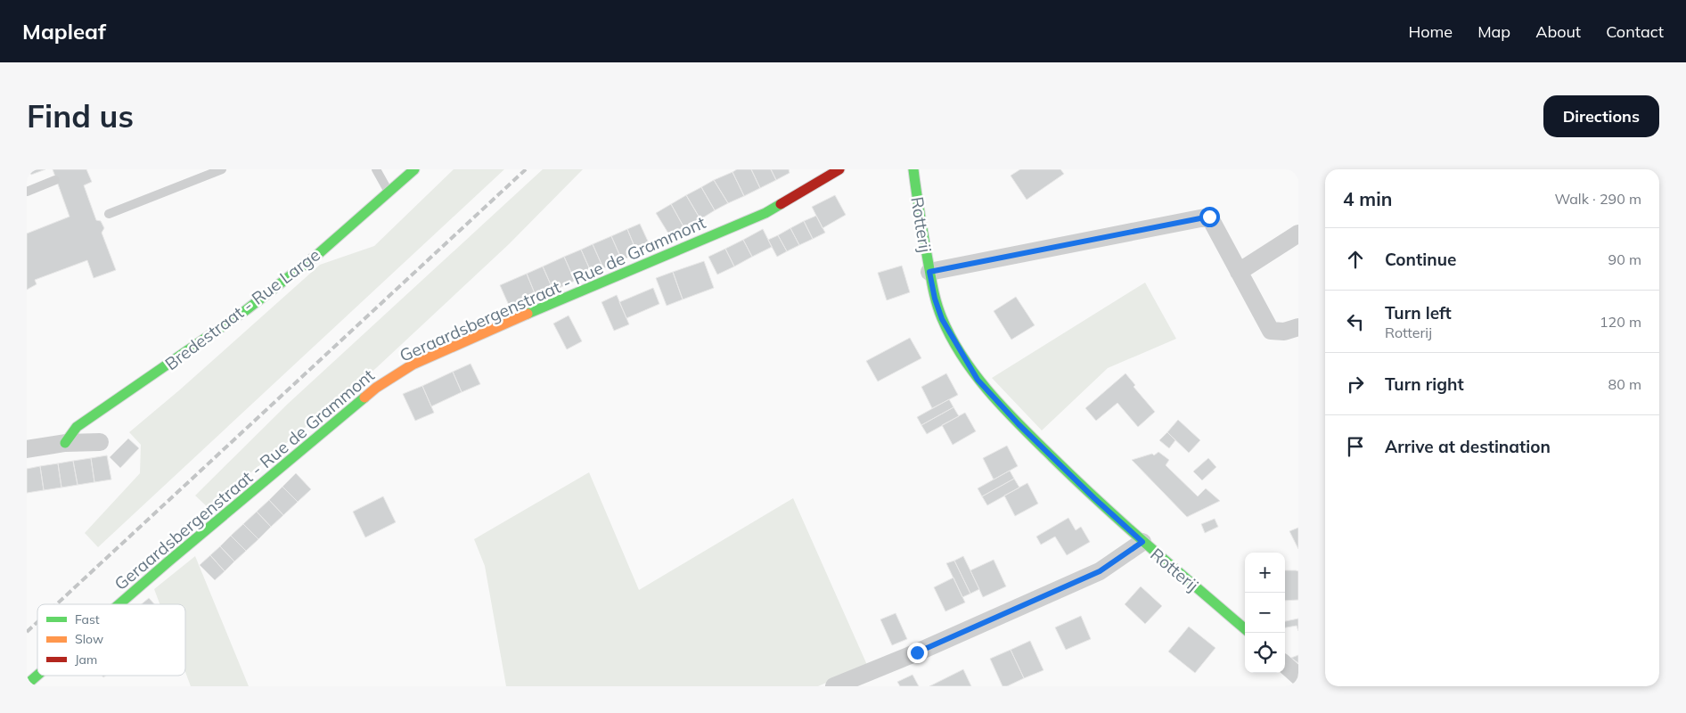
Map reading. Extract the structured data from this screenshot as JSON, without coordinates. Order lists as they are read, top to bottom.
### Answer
{
  "streets": {
    "street": ["Rotterij", "Geraardsbergenstraat - Rue de Grammont", "Bredestraat - Rue Large"]
  },
  "legend": ["Fast", "Slow", "Jam"],
  "page": {
    "header": "Mapleaf",
    "nav": [
      "Home",
      "Map",
      "About",
      "Contact"
    ],
    "buttons": "Directions",
    "title": "Find us",
    "heading": ["4 min", "Walk · 290 m"],
    "list": [
      ["Continue", "90 m"],
      ["Turn left", "Rotterij", "120 m"],
      ["Turn right", "80 m"],
      "Arrive at destination"
    ],
    "map_buttons": ["+", "−"]
  }
}
